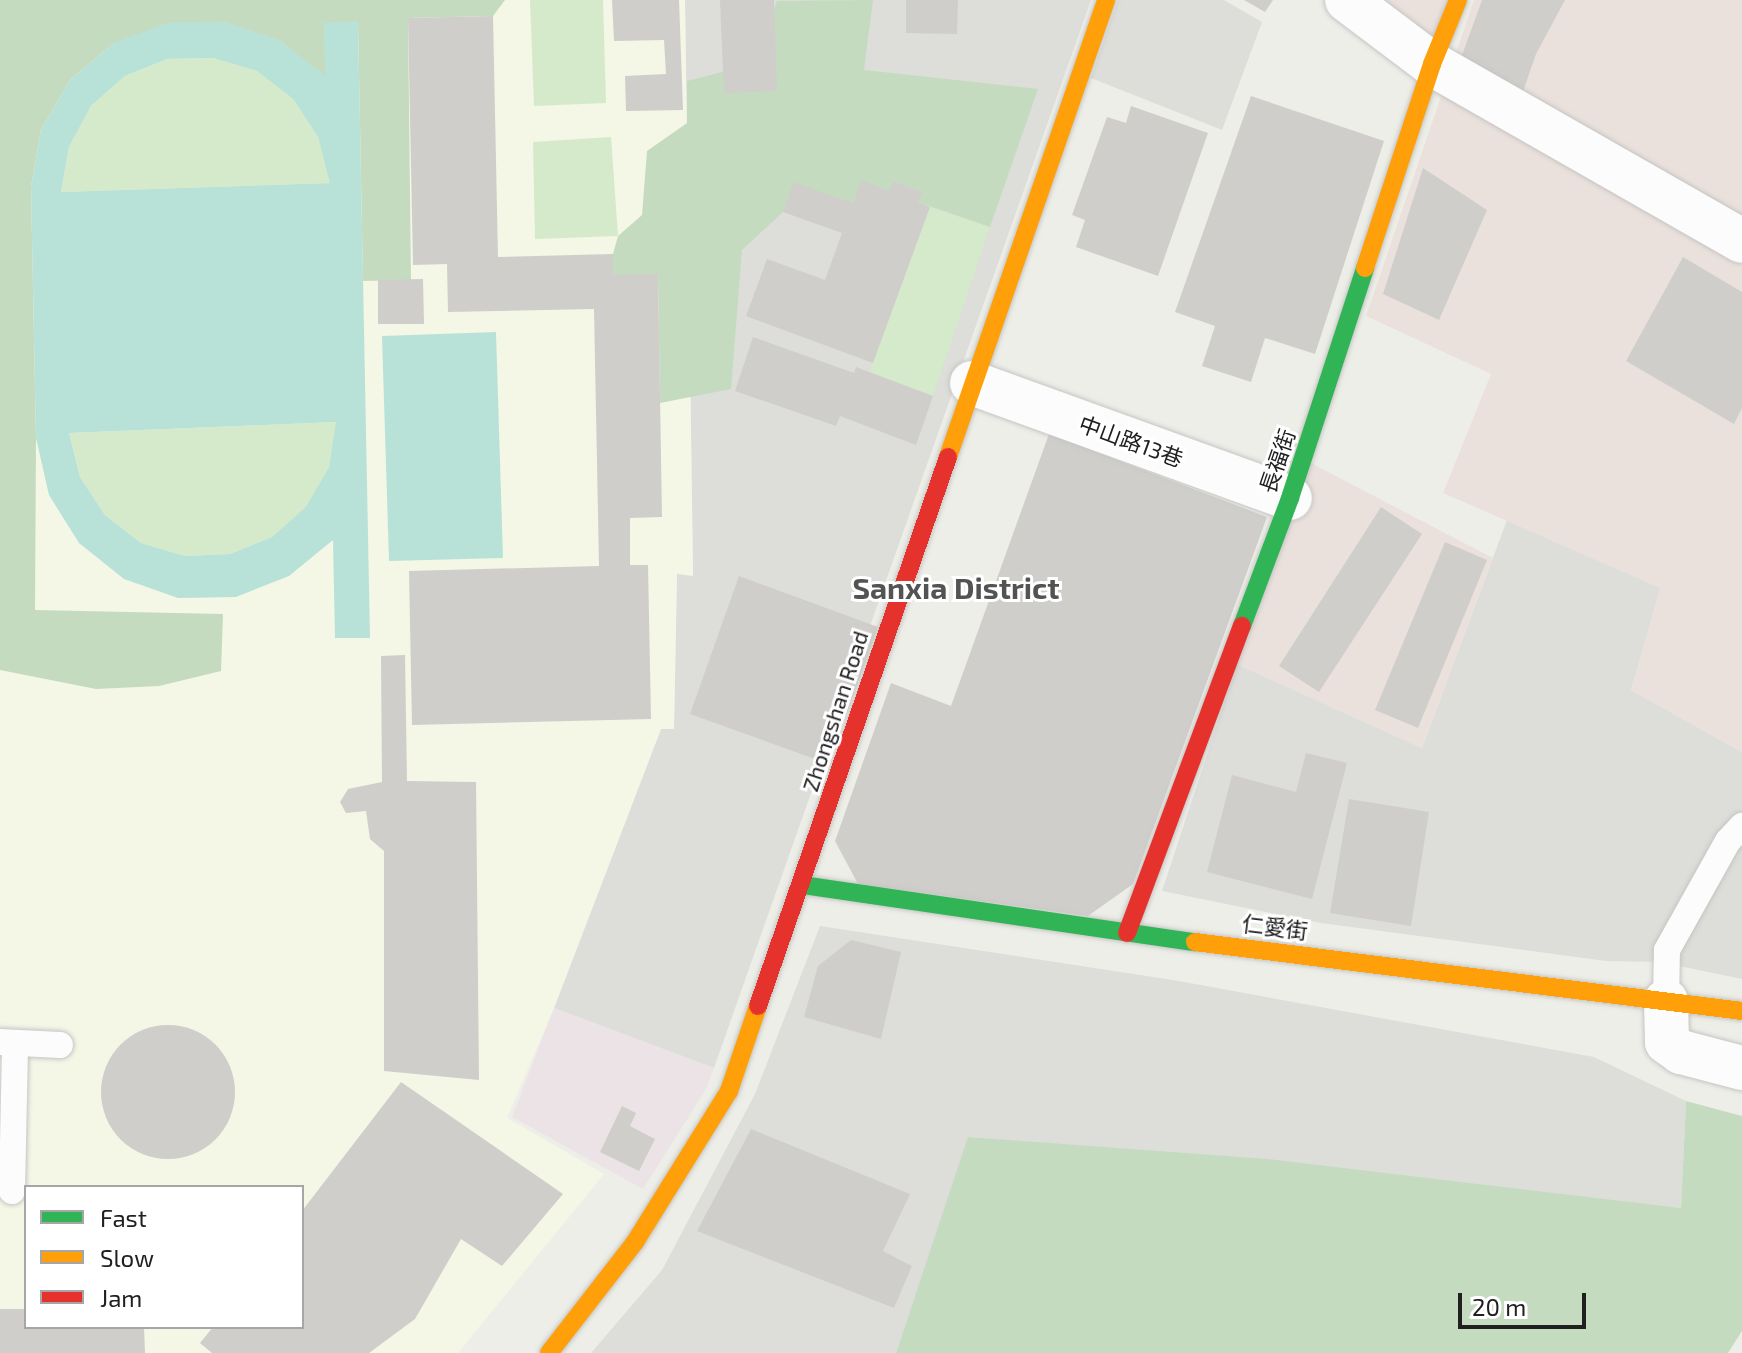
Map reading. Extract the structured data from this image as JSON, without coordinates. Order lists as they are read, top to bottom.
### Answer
{
  "streets": {
    "street": [
      "中山路13巷",
      "長福街",
      "Zhongshan Road",
      "仁愛街"
    ]
  },
  "crossings": [
    ["中山路13巷", "長福街"],
    ["中山路13巷", "Zhongshan Road"],
    ["長福街", "仁愛街"],
    ["Zhongshan Road", "仁愛街"]
  ],
  "districts": ["Sanxia District"],
  "legend": ["Fast", "Slow", "Jam"],
  "scale_bar": "20 m"
}
